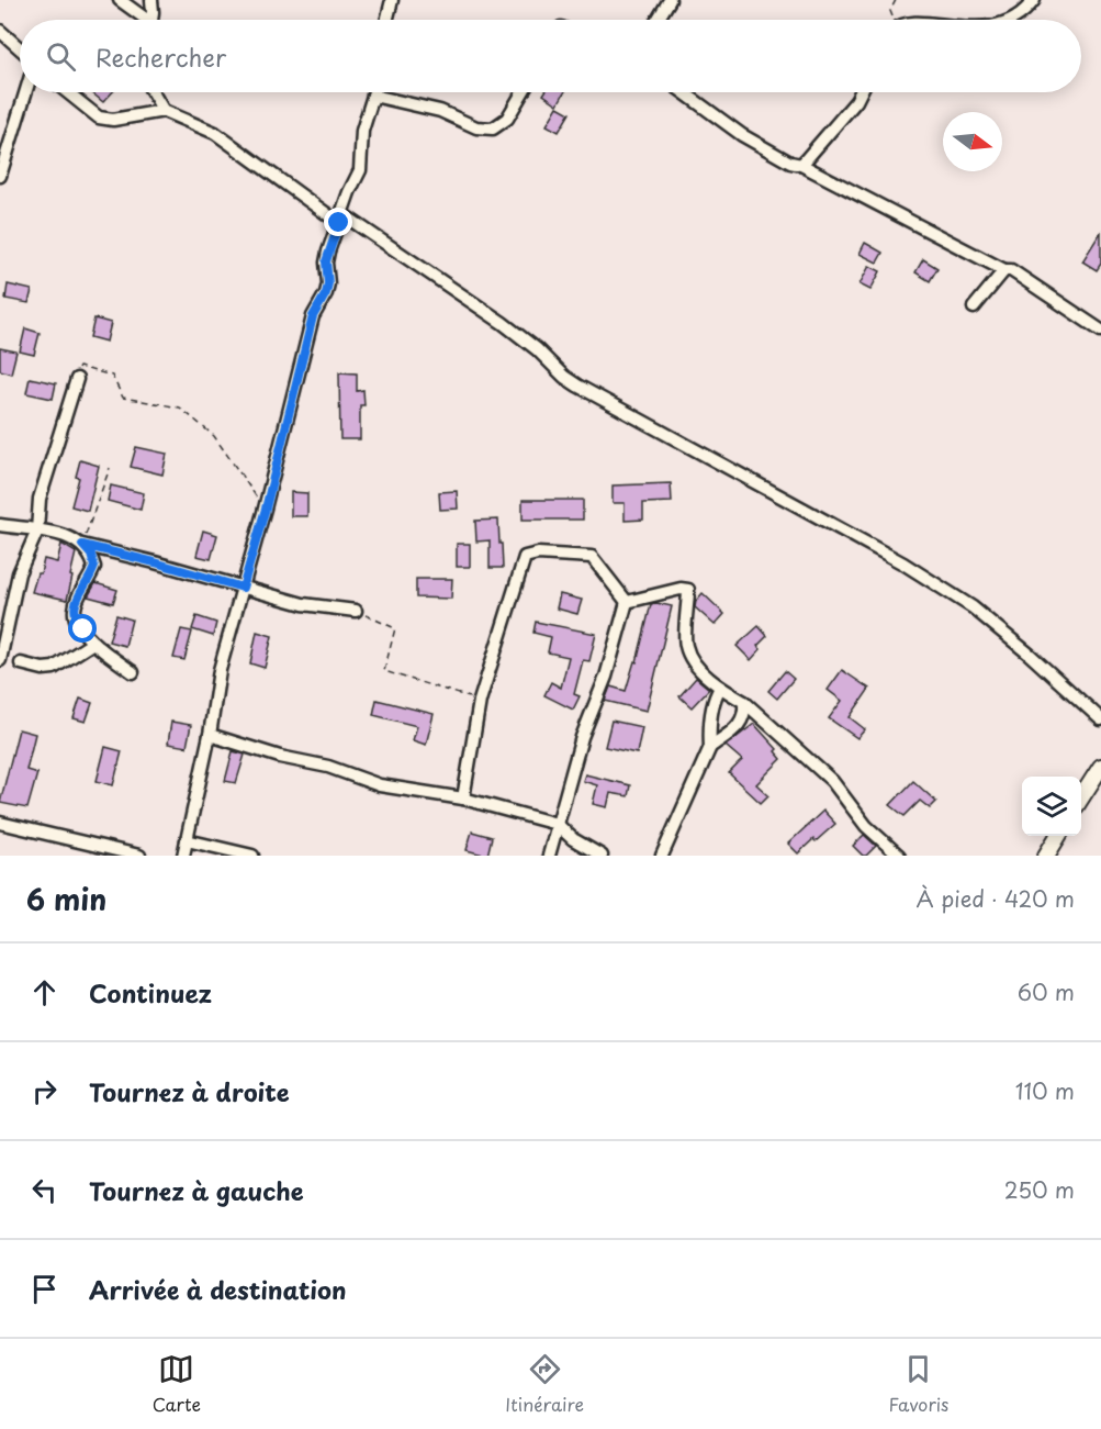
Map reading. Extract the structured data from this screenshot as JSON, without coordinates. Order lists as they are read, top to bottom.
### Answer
{
  "north": "right",
  "page": {
    "search": "Rechercher",
    "heading": ["6 min", "À pied · 420 m"],
    "list": [
      ["Continuez", "60 m"],
      ["Tournez à droite", "110 m"],
      ["Tournez à gauche", "250 m"],
      "Arrivée à destination"
    ],
    "nav": ["Carte", "Itinéraire", "Favoris"]
  }
}
